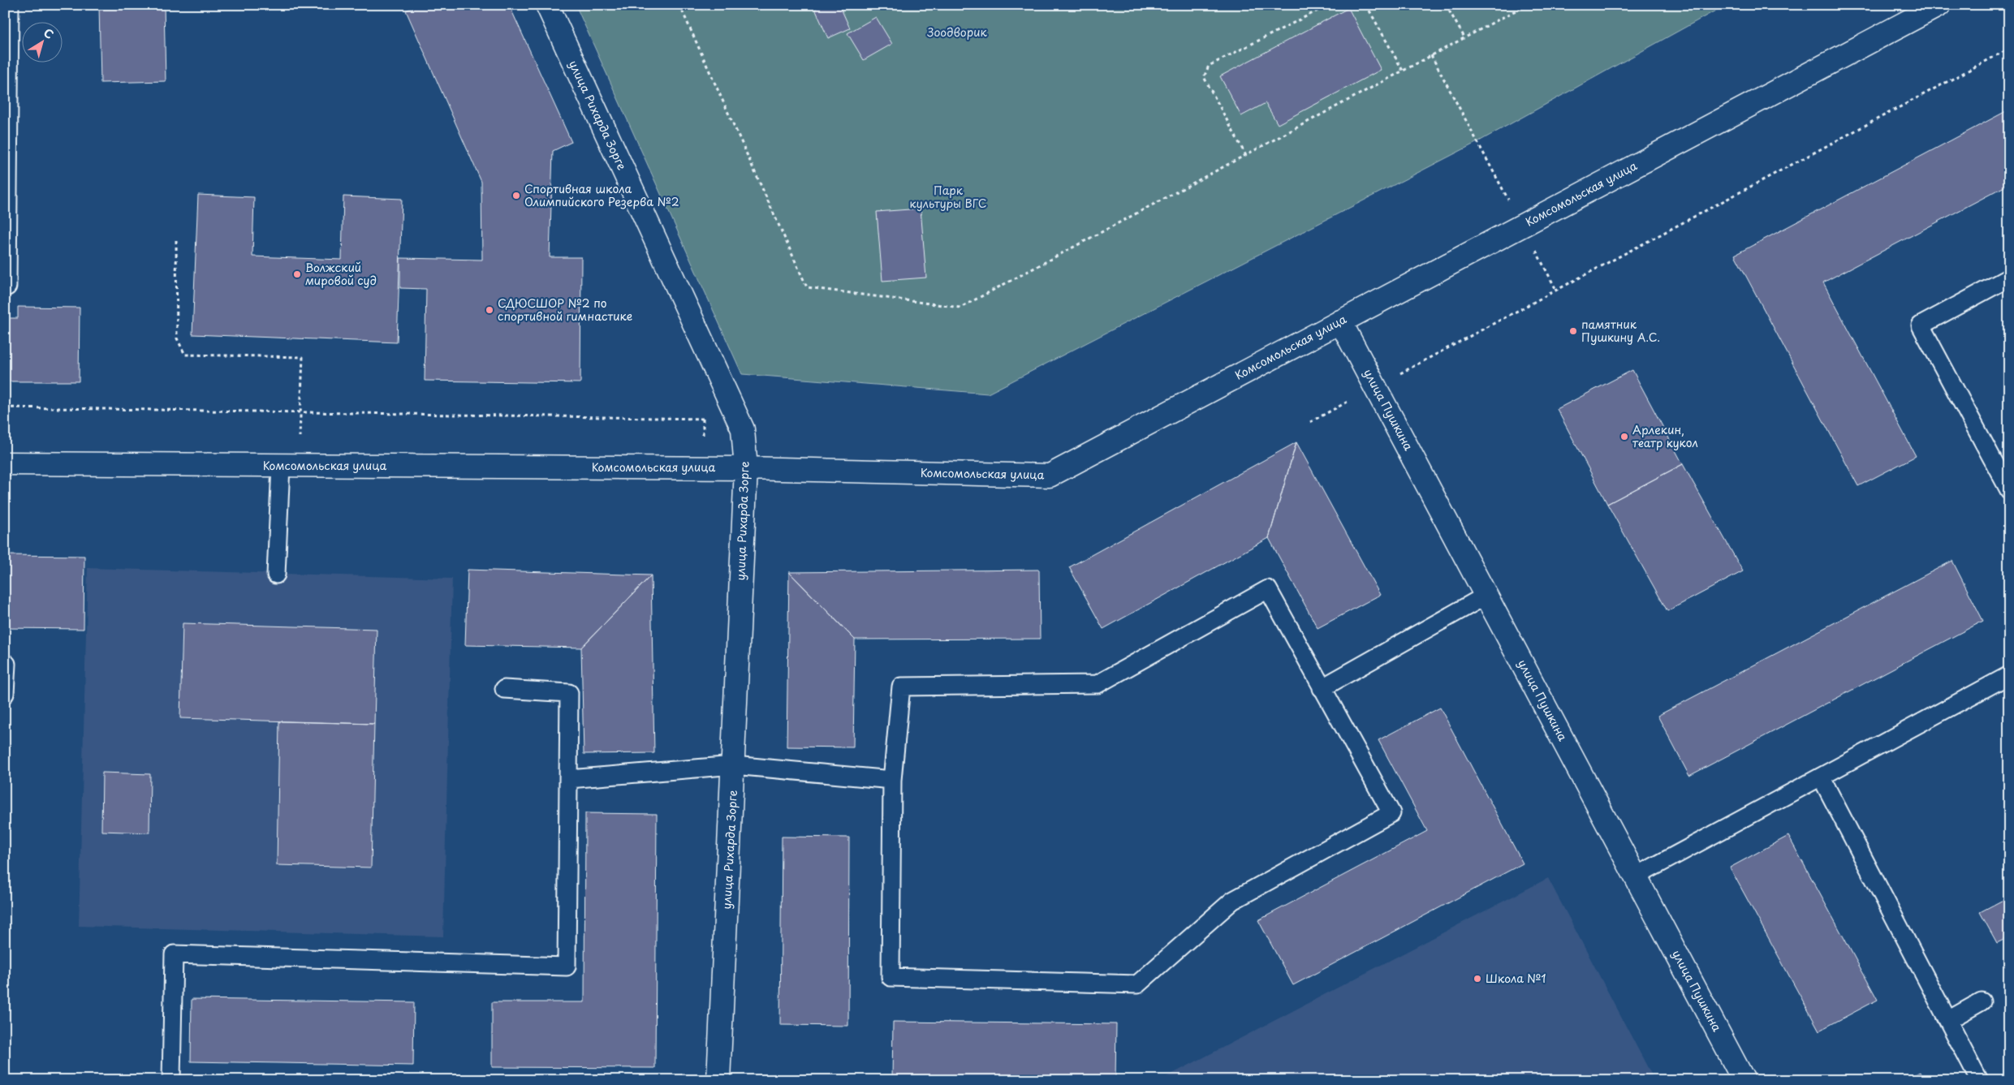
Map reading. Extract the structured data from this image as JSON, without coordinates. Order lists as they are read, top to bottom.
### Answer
{
  "streets": {
    "street": ["улица Рихарда Зорге", "Комсомольская улица", "улица Пушкина"]
  },
  "crossings": [
    ["улица Рихарда Зорге", "Комсомольская улица"],
    ["Комсомольская улица", "улица Пушкина"]
  ],
  "parks": ["Зоодворик", "Парк культуры ВГС"],
  "places": [
    "Спортивная школа Олимпийского Резерва №2",
    "Волжский мировой суд",
    "СДЮСШОР №2 по спортивной гимнастике",
    "памятник Пушкину А.С.",
    "Арлекин, театр кукол",
    "Школа №1"
  ],
  "north": "top right"
}
